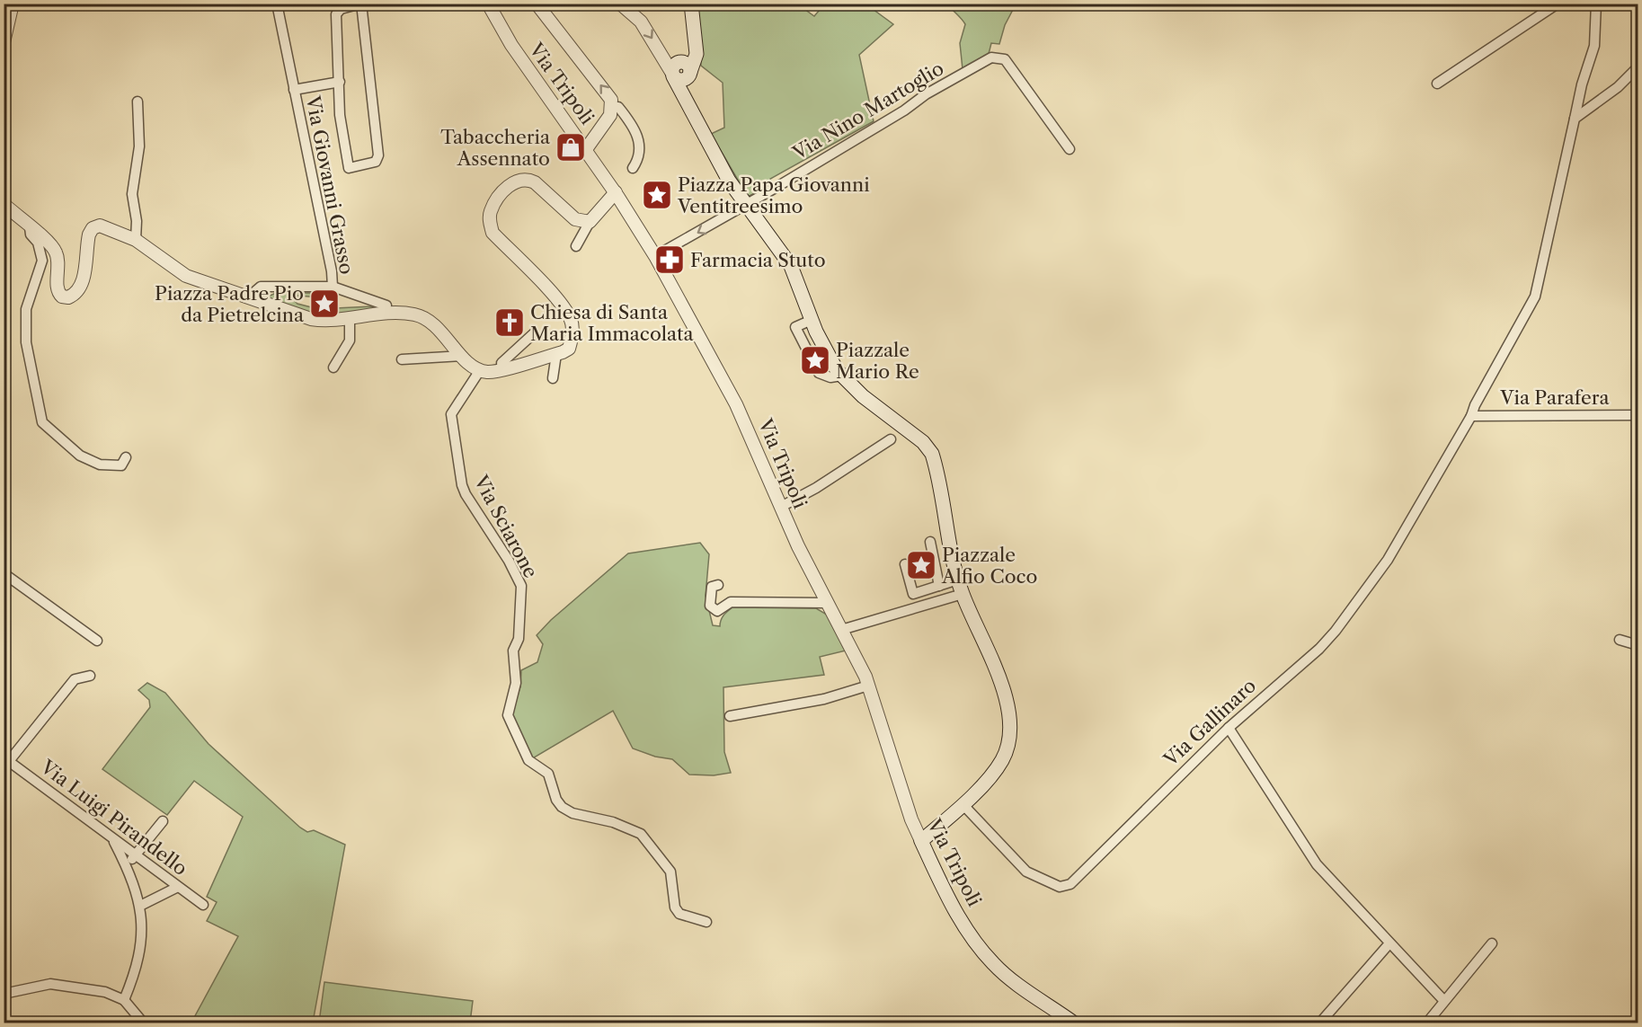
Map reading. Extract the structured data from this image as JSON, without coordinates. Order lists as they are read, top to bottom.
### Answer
{
  "streets": {
    "main road": ["Via Tripoli"],
    "street": [
      "Via Nino Martoglio",
      "Via Giovanni Grasso",
      "Via Parafera",
      "Via Sciarone",
      "Via Gallinaro",
      "Via Luigi Pirandello"
    ]
  },
  "crossings": [
    ["Via Tripoli", "Via Nino Martoglio"],
    ["Via Parafera", "Via Gallinaro"]
  ],
  "places": {
    "shop": ["Tabaccheria Assennato"],
    "place": [
      "Piazza Papa Giovanni Ventitreesimo",
      "Piazza Padre Pio da Pietrelcina",
      "Piazzale Mario Re",
      "Piazzale Alfio Coco"
    ],
    "pharmacy": ["Farmacia Stuto"],
    "church": ["Chiesa di Santa Maria Immacolata"]
  }
}
